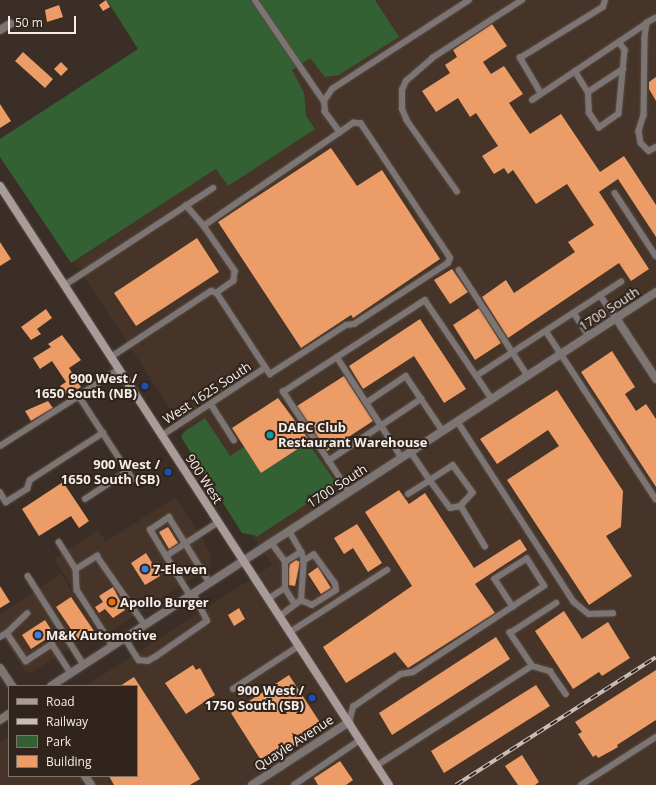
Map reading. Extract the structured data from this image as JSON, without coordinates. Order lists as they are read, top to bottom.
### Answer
{
  "streets": {
    "main road": ["900 West"],
    "street": ["1700 South", "Quayle Avenue"],
    "lane": ["West 1625 South"]
  },
  "crossings": [
    ["1700 South", "900 West"],
    ["West 1625 South", "900 West"],
    ["900 West", "Quayle Avenue"]
  ],
  "places": [
    "900 West / 1650 South (NB)",
    "DABC Club Restaurant Warehouse",
    "900 West / 1650 South (SB)",
    "7-Eleven",
    "Apollo Burger",
    "M&K Automotive",
    "900 West / 1750 South (SB)"
  ],
  "legend": [
    "Road",
    "Railway",
    "Park",
    "Building"
  ],
  "scale_bar": "50 m"
}
